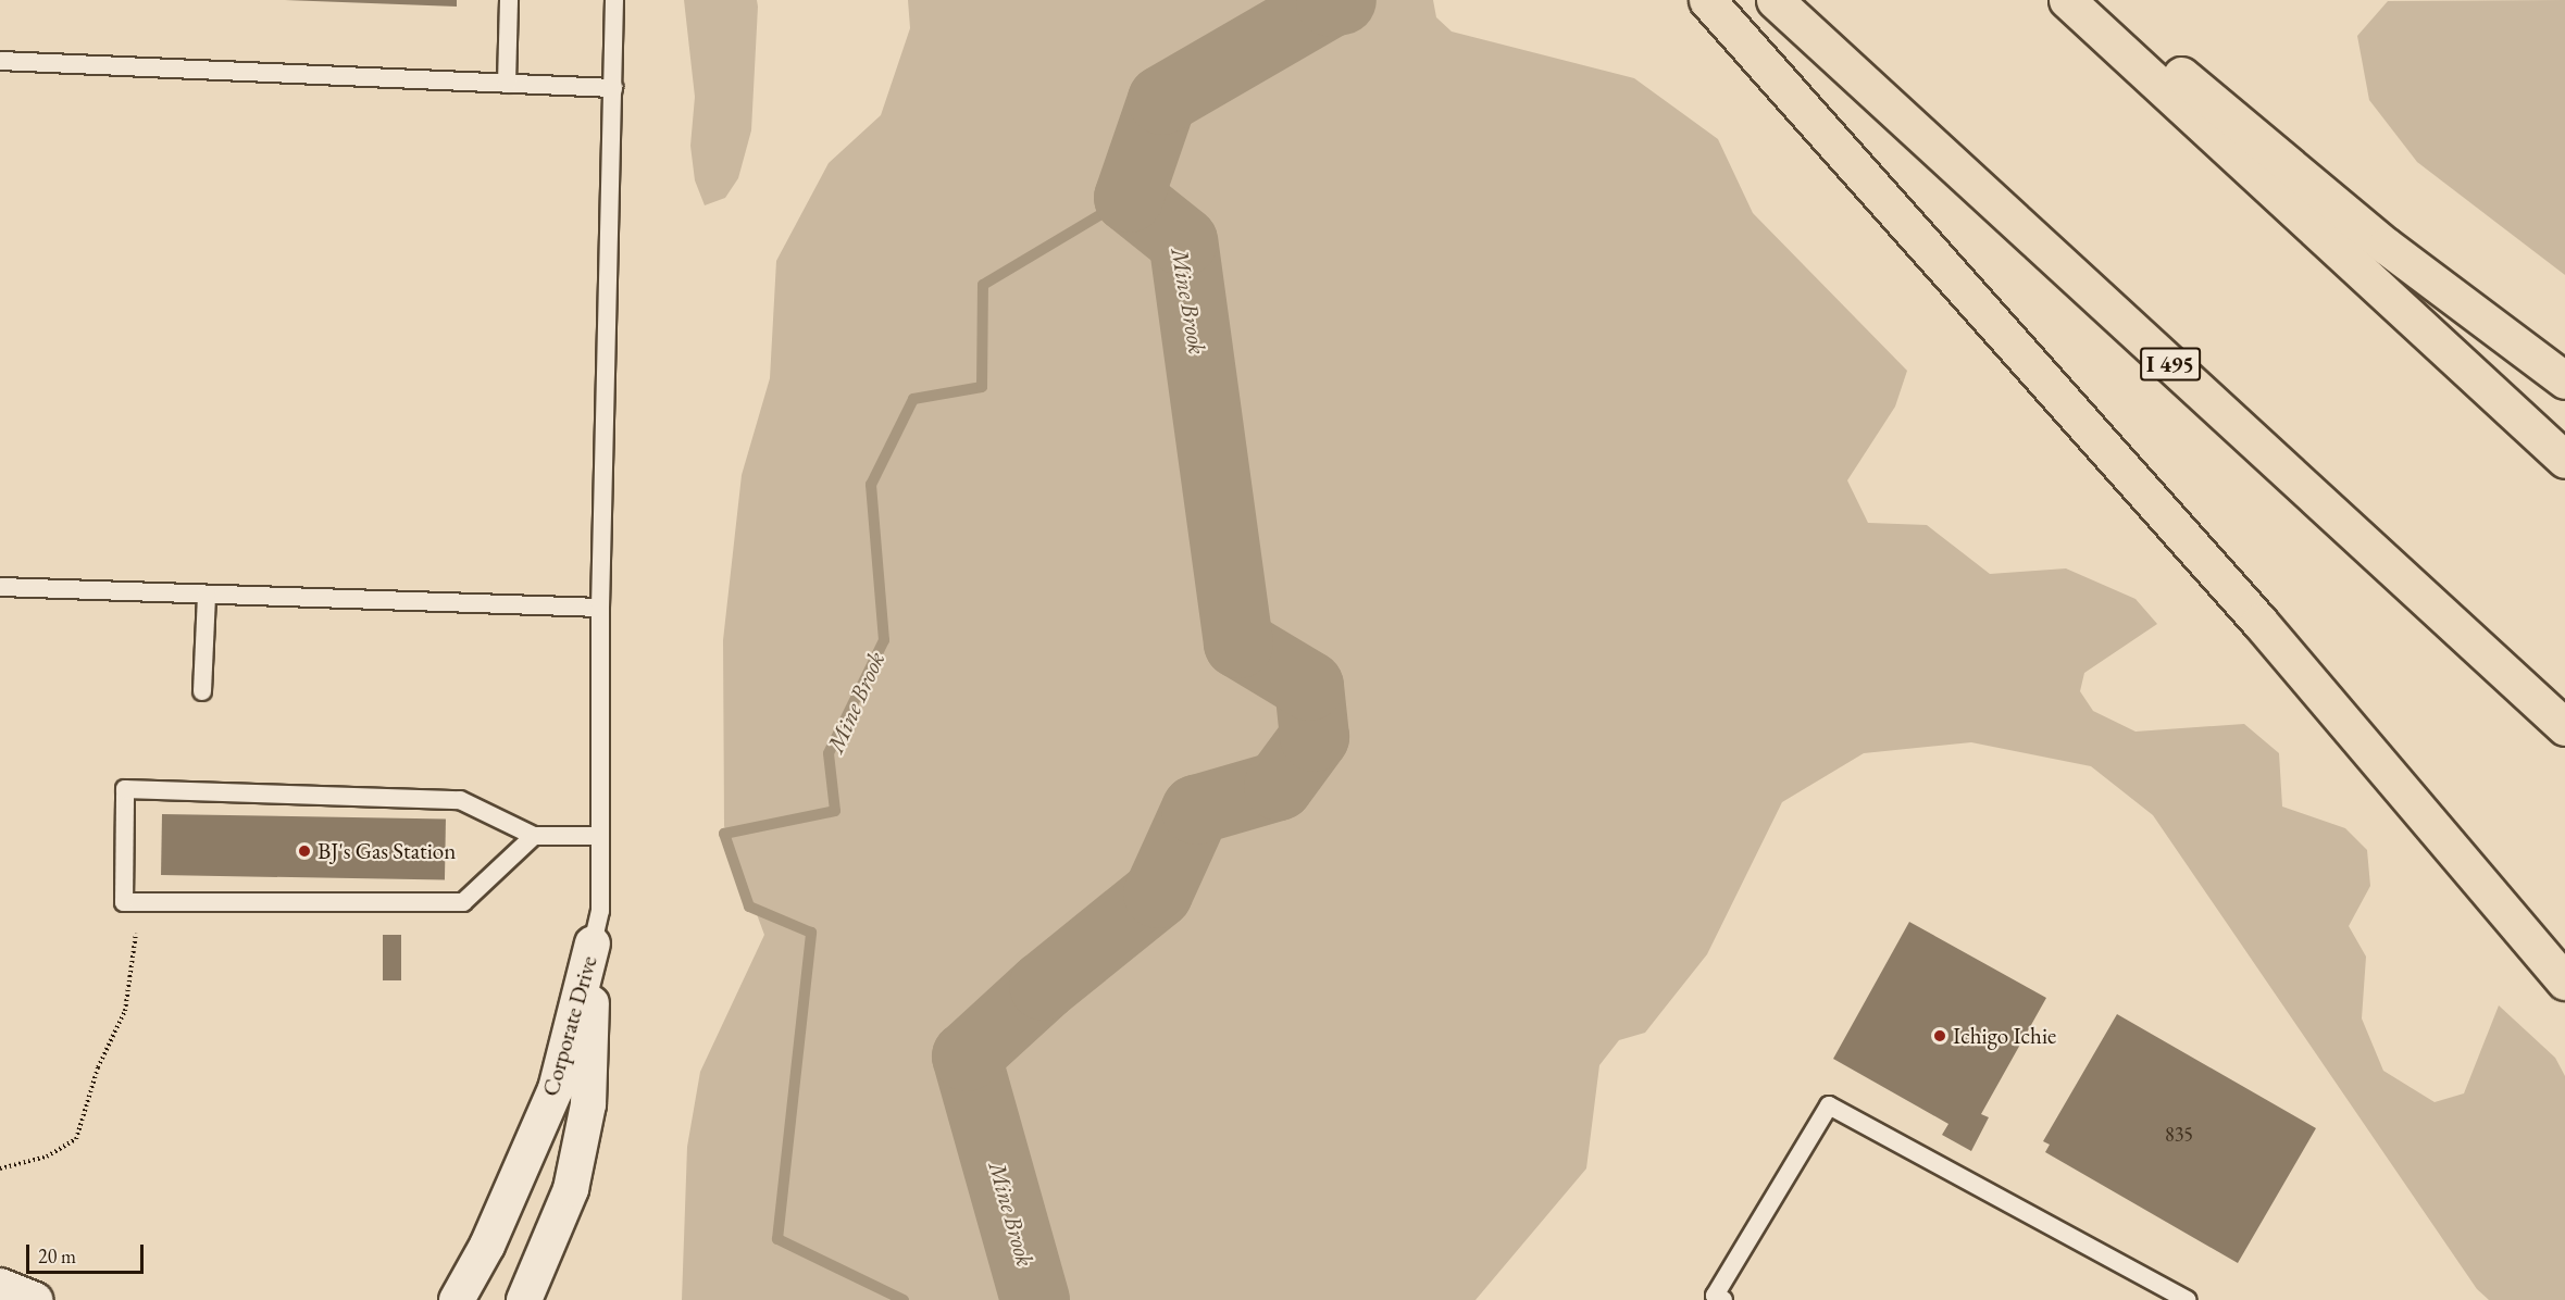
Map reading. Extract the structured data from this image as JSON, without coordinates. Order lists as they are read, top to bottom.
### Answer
{
  "streets": {
    "highway": ["I 495"],
    "street": ["Corporate Drive"]
  },
  "water": ["Mine Brook"],
  "places": ["BJ's Gas Station", "Ichigo Ichie"],
  "house_numbers": ["835"],
  "scale_bar": "20 m"
}
